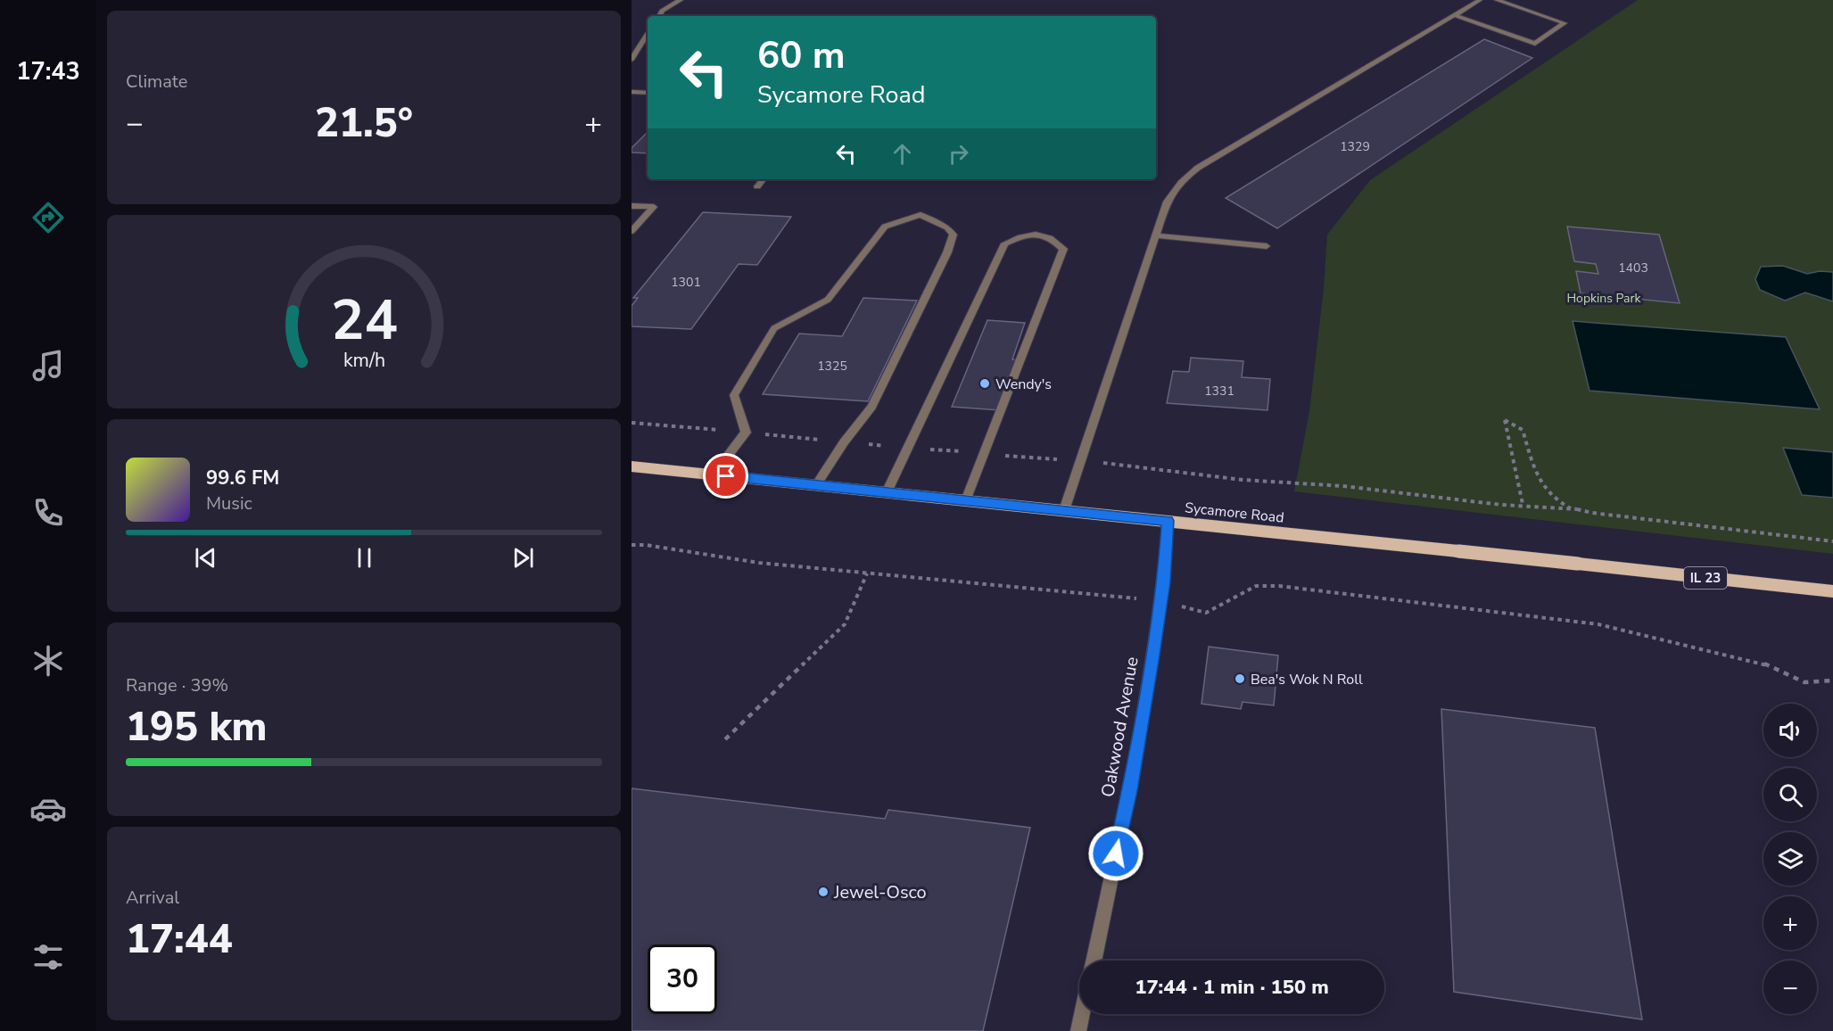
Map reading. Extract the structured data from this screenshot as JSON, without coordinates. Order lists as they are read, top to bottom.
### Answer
{
  "streets": {
    "main road": ["Sycamore Road", "IL 23"],
    "street": ["Oakwood Avenue"]
  },
  "crossings": [
    ["Sycamore Road", "Oakwood Avenue"]
  ],
  "parks": ["Hopkins Park"],
  "places": ["Wendy's", "Bea's Wok N Roll", "Jewel-Osco"],
  "house_numbers": [
    "1329",
    "1403",
    "1301",
    "1325",
    "1331"
  ],
  "page": {
    "tabs": "17:43",
    "tile": [
      "Climate",
      ["Range · 39%", "195 km"],
      ["Arrival", "17:44"]
    ],
    "turn": ["60 m", "Sycamore Road"],
    "heat": ["−", "21.5°", "+"],
    "song": ["99.6 FM", "Music"],
    "map_buttons": ["+", "−"],
    "limit": "30",
    "trip": "17:44 · 1 min · 150 m",
    "gauge": ["24", "km/h"]
  }
}
